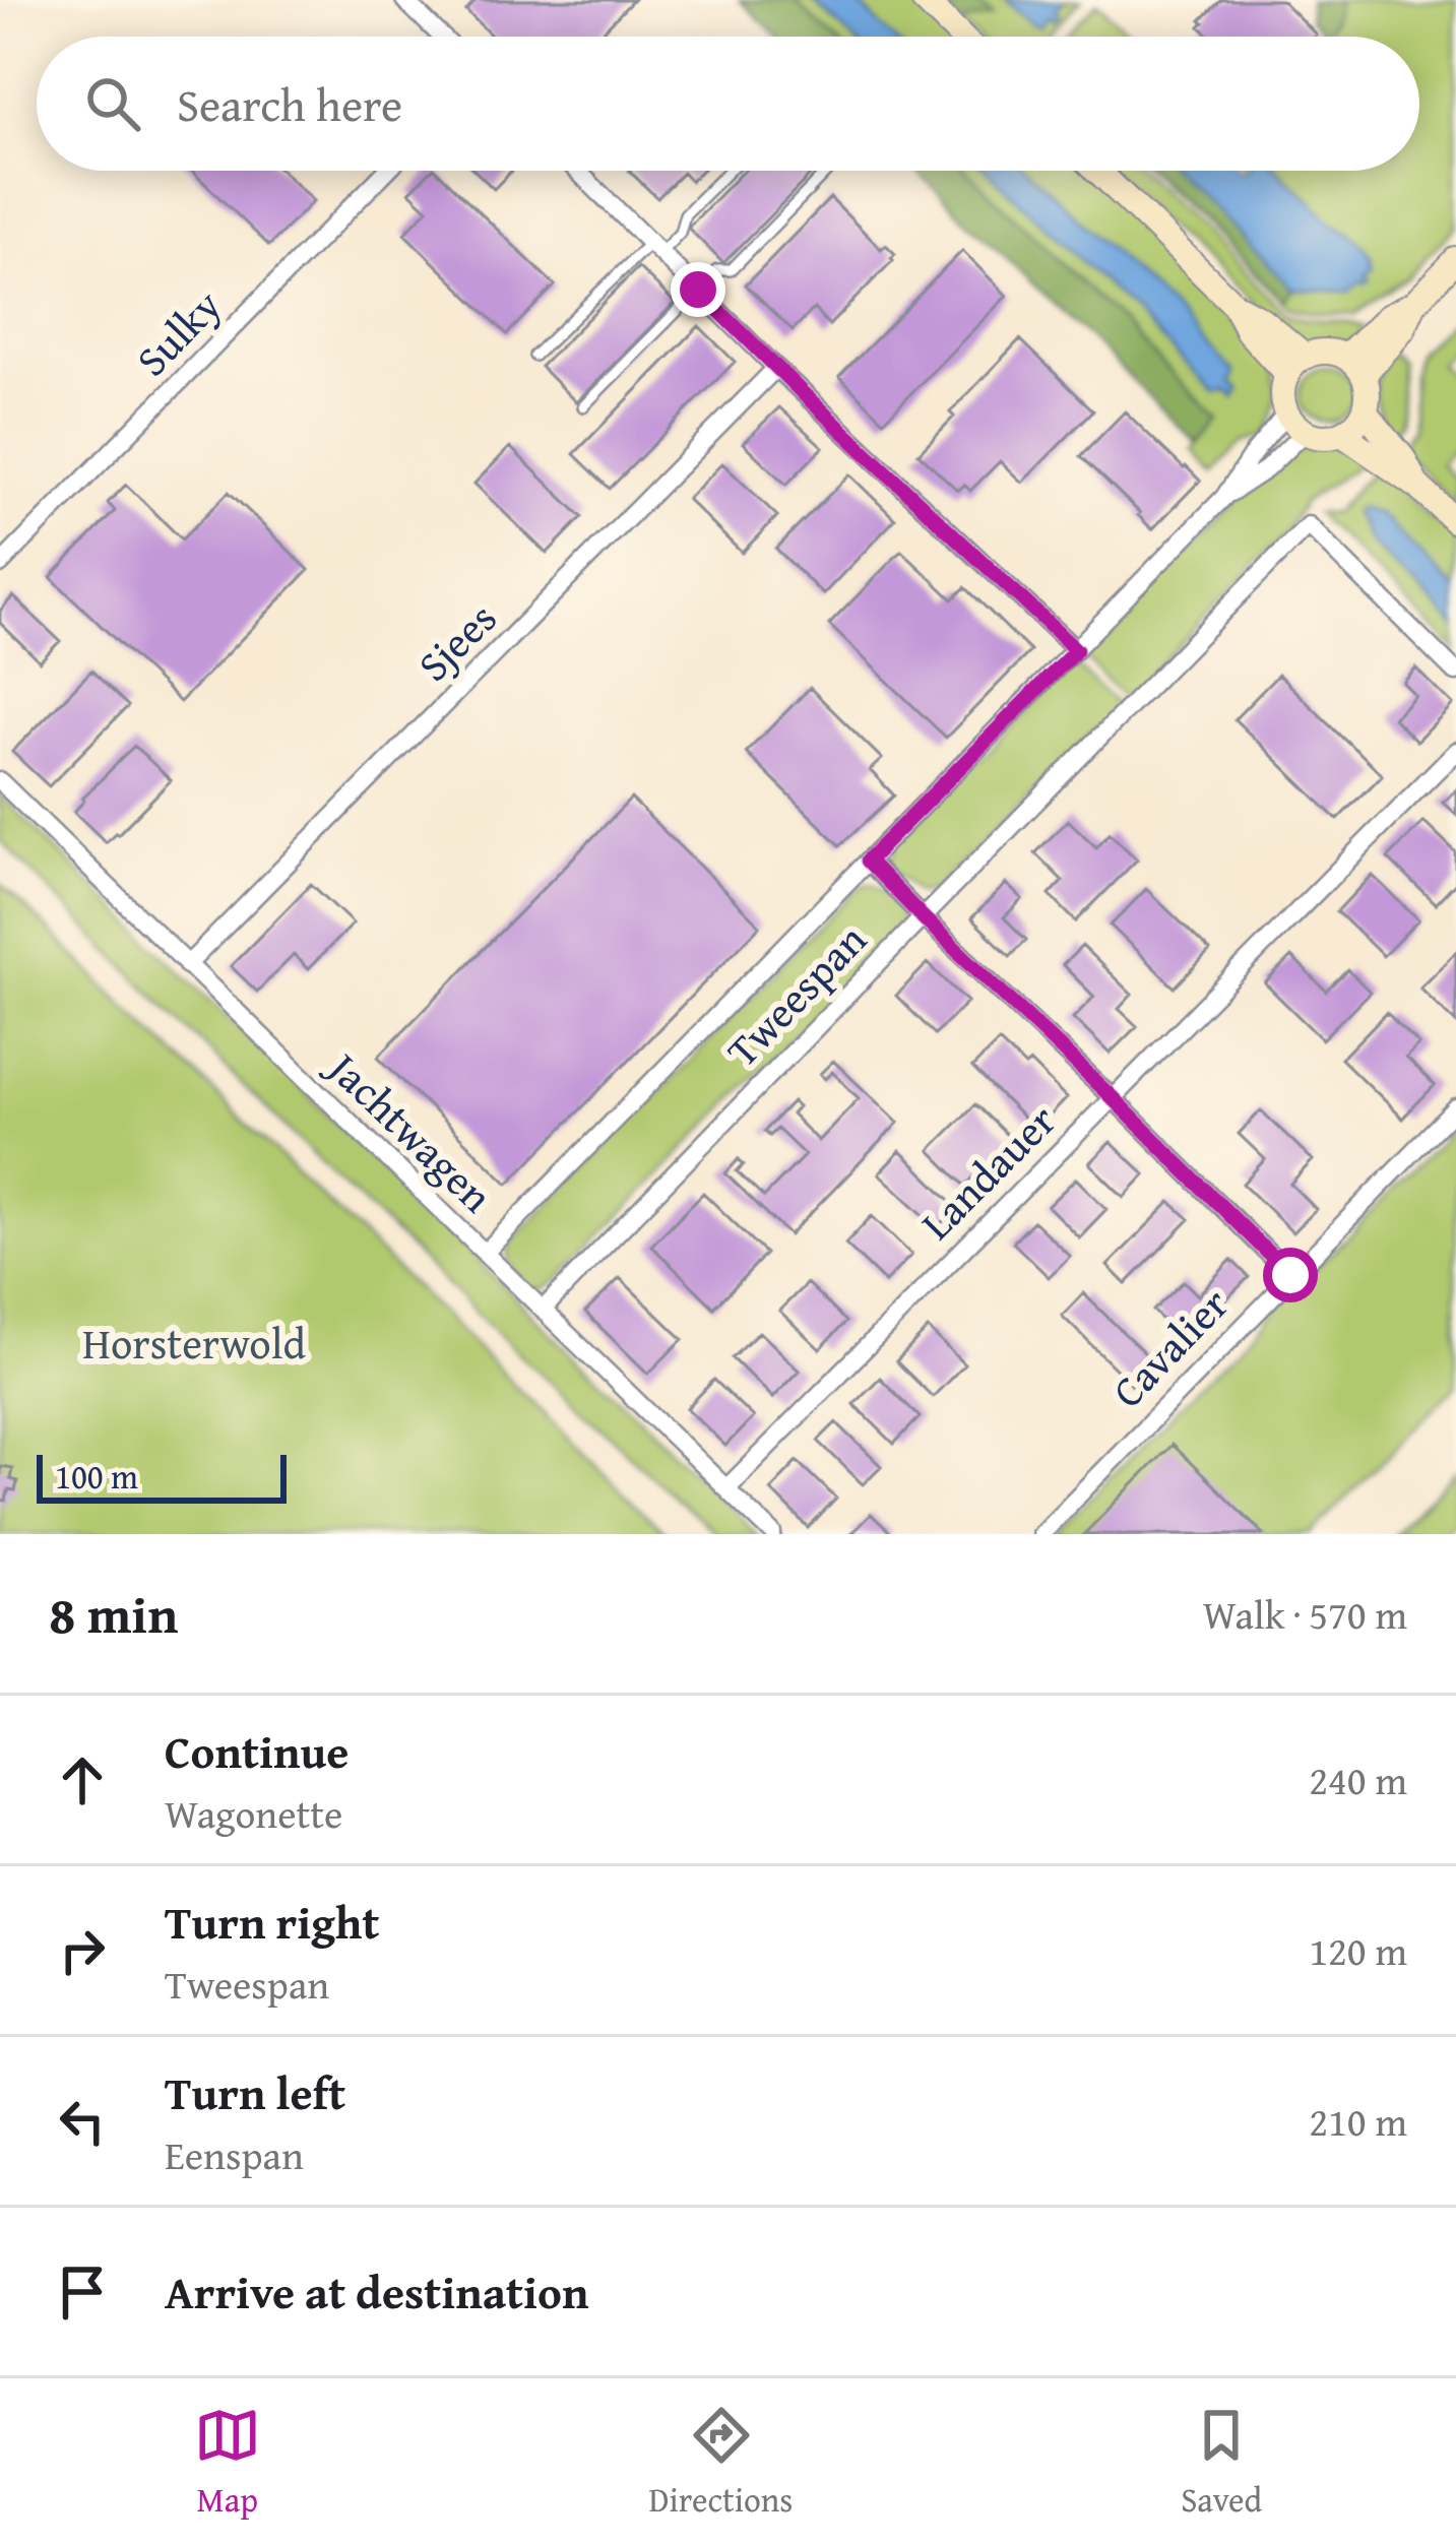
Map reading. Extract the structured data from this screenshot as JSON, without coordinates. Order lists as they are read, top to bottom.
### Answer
{
  "streets": {
    "street": [
      "Sulky",
      "Sjees",
      "Tweespan",
      "Jachtwagen",
      "Landauer",
      "Cavalier"
    ]
  },
  "crossings": [
    ["Sjees", "Jachtwagen"],
    ["Tweespan", "Jachtwagen"],
    ["Jachtwagen", "Landauer"]
  ],
  "parks": ["Horsterwold"],
  "scale_bar": "100 m",
  "page": {
    "search": "Search here",
    "scale": "100 m",
    "heading": ["8 min", "Walk · 570 m"],
    "list": [
      ["Continue", "Wagonette", "240 m"],
      ["Turn right", "Tweespan", "120 m"],
      ["Turn left", "Eenspan", "210 m"],
      "Arrive at destination"
    ],
    "nav": ["Map", "Directions", "Saved"]
  }
}
